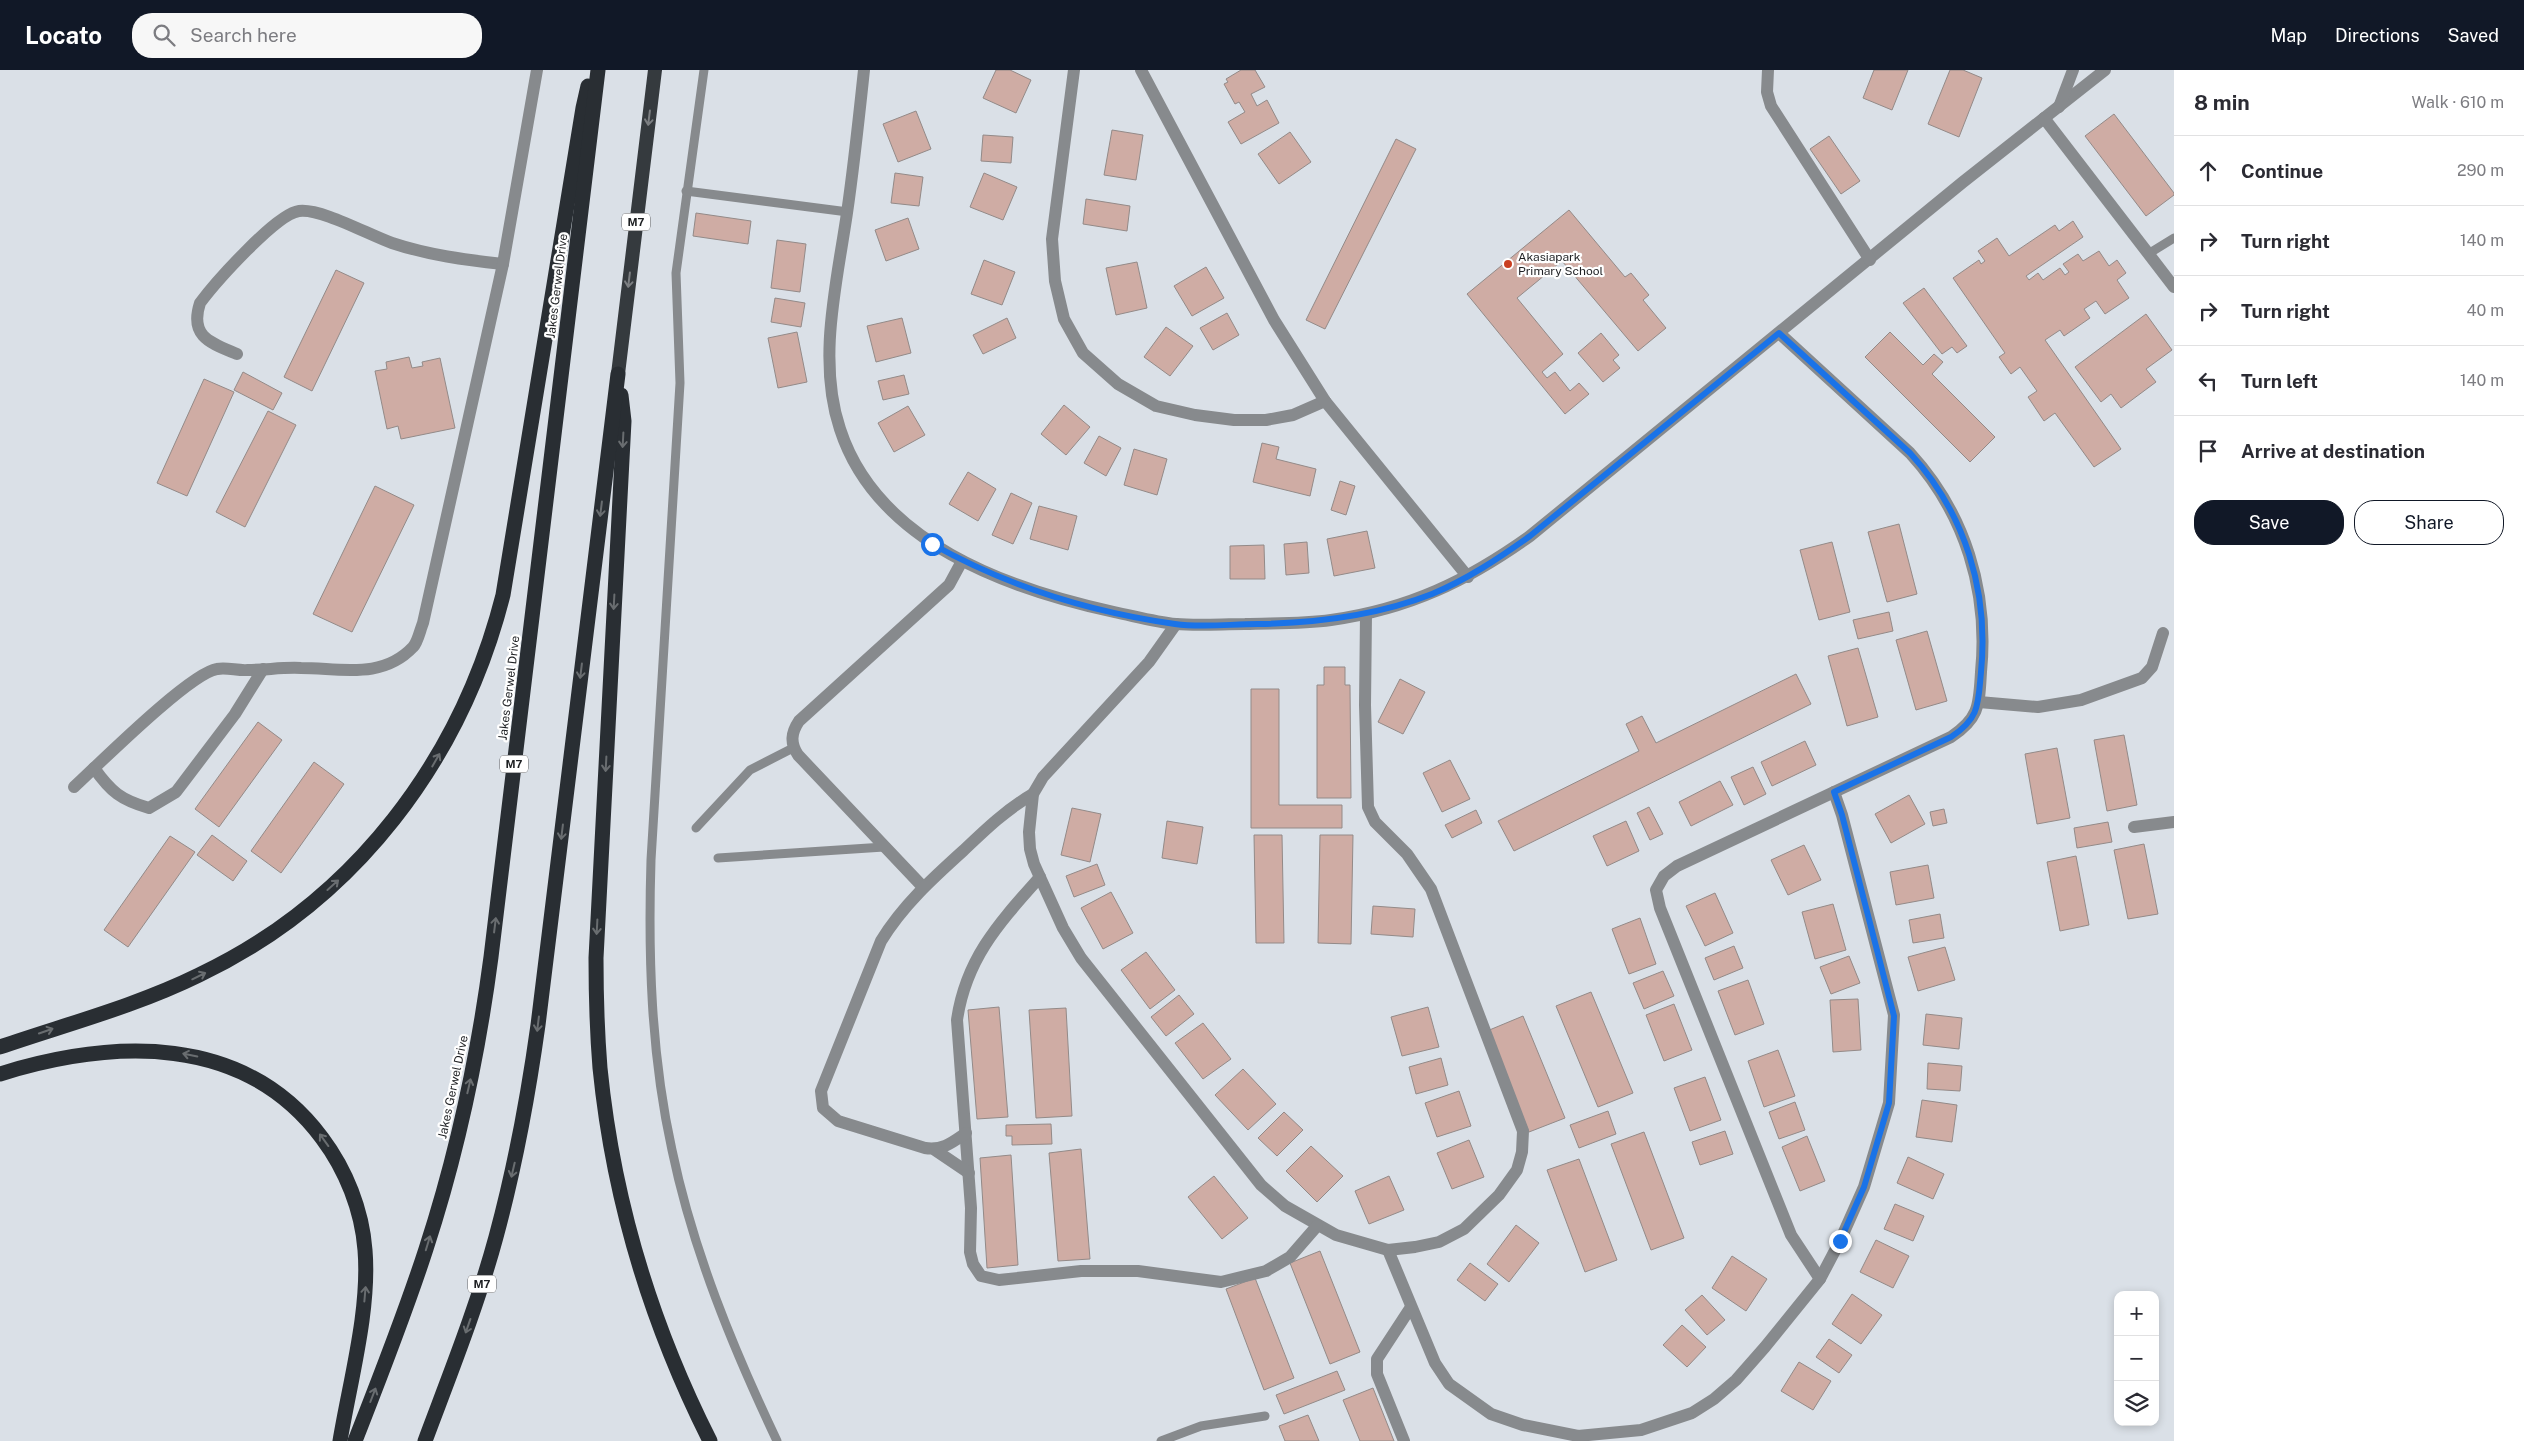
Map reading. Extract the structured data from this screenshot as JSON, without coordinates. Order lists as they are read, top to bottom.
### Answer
{
  "streets": {
    "highway": ["M7", "Jakes Gerwel Drive"]
  },
  "places": ["Akasiapark Primary School"],
  "page": {
    "header": "Locato",
    "search": "Search here",
    "nav": ["Map", "Directions", "Saved"],
    "heading": ["8 min", "Walk · 610 m"],
    "list": [
      ["Continue", "290 m"],
      ["Turn right", "140 m"],
      ["Turn right", "40 m"],
      ["Turn left", "140 m"],
      "Arrive at destination"
    ],
    "buttons": ["Save", "Share"],
    "map_buttons": ["+", "−"]
  }
}
